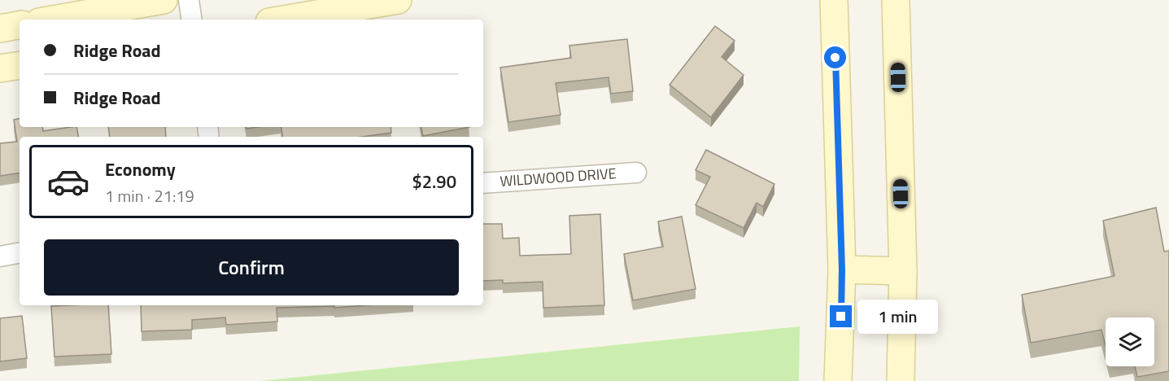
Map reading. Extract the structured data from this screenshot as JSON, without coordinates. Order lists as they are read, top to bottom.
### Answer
{
  "streets": {
    "street": ["WILDWOOD DRIVE"]
  },
  "page": {
    "banner": ["Ridge Road", "Ridge Road"],
    "list": [
      {
        "name": "Economy",
        "note": "1 min · 21:19",
        "value": "$2.90"
      }
    ],
    "buttons": "Confirm",
    "bubble": "1 min"
  }
}
